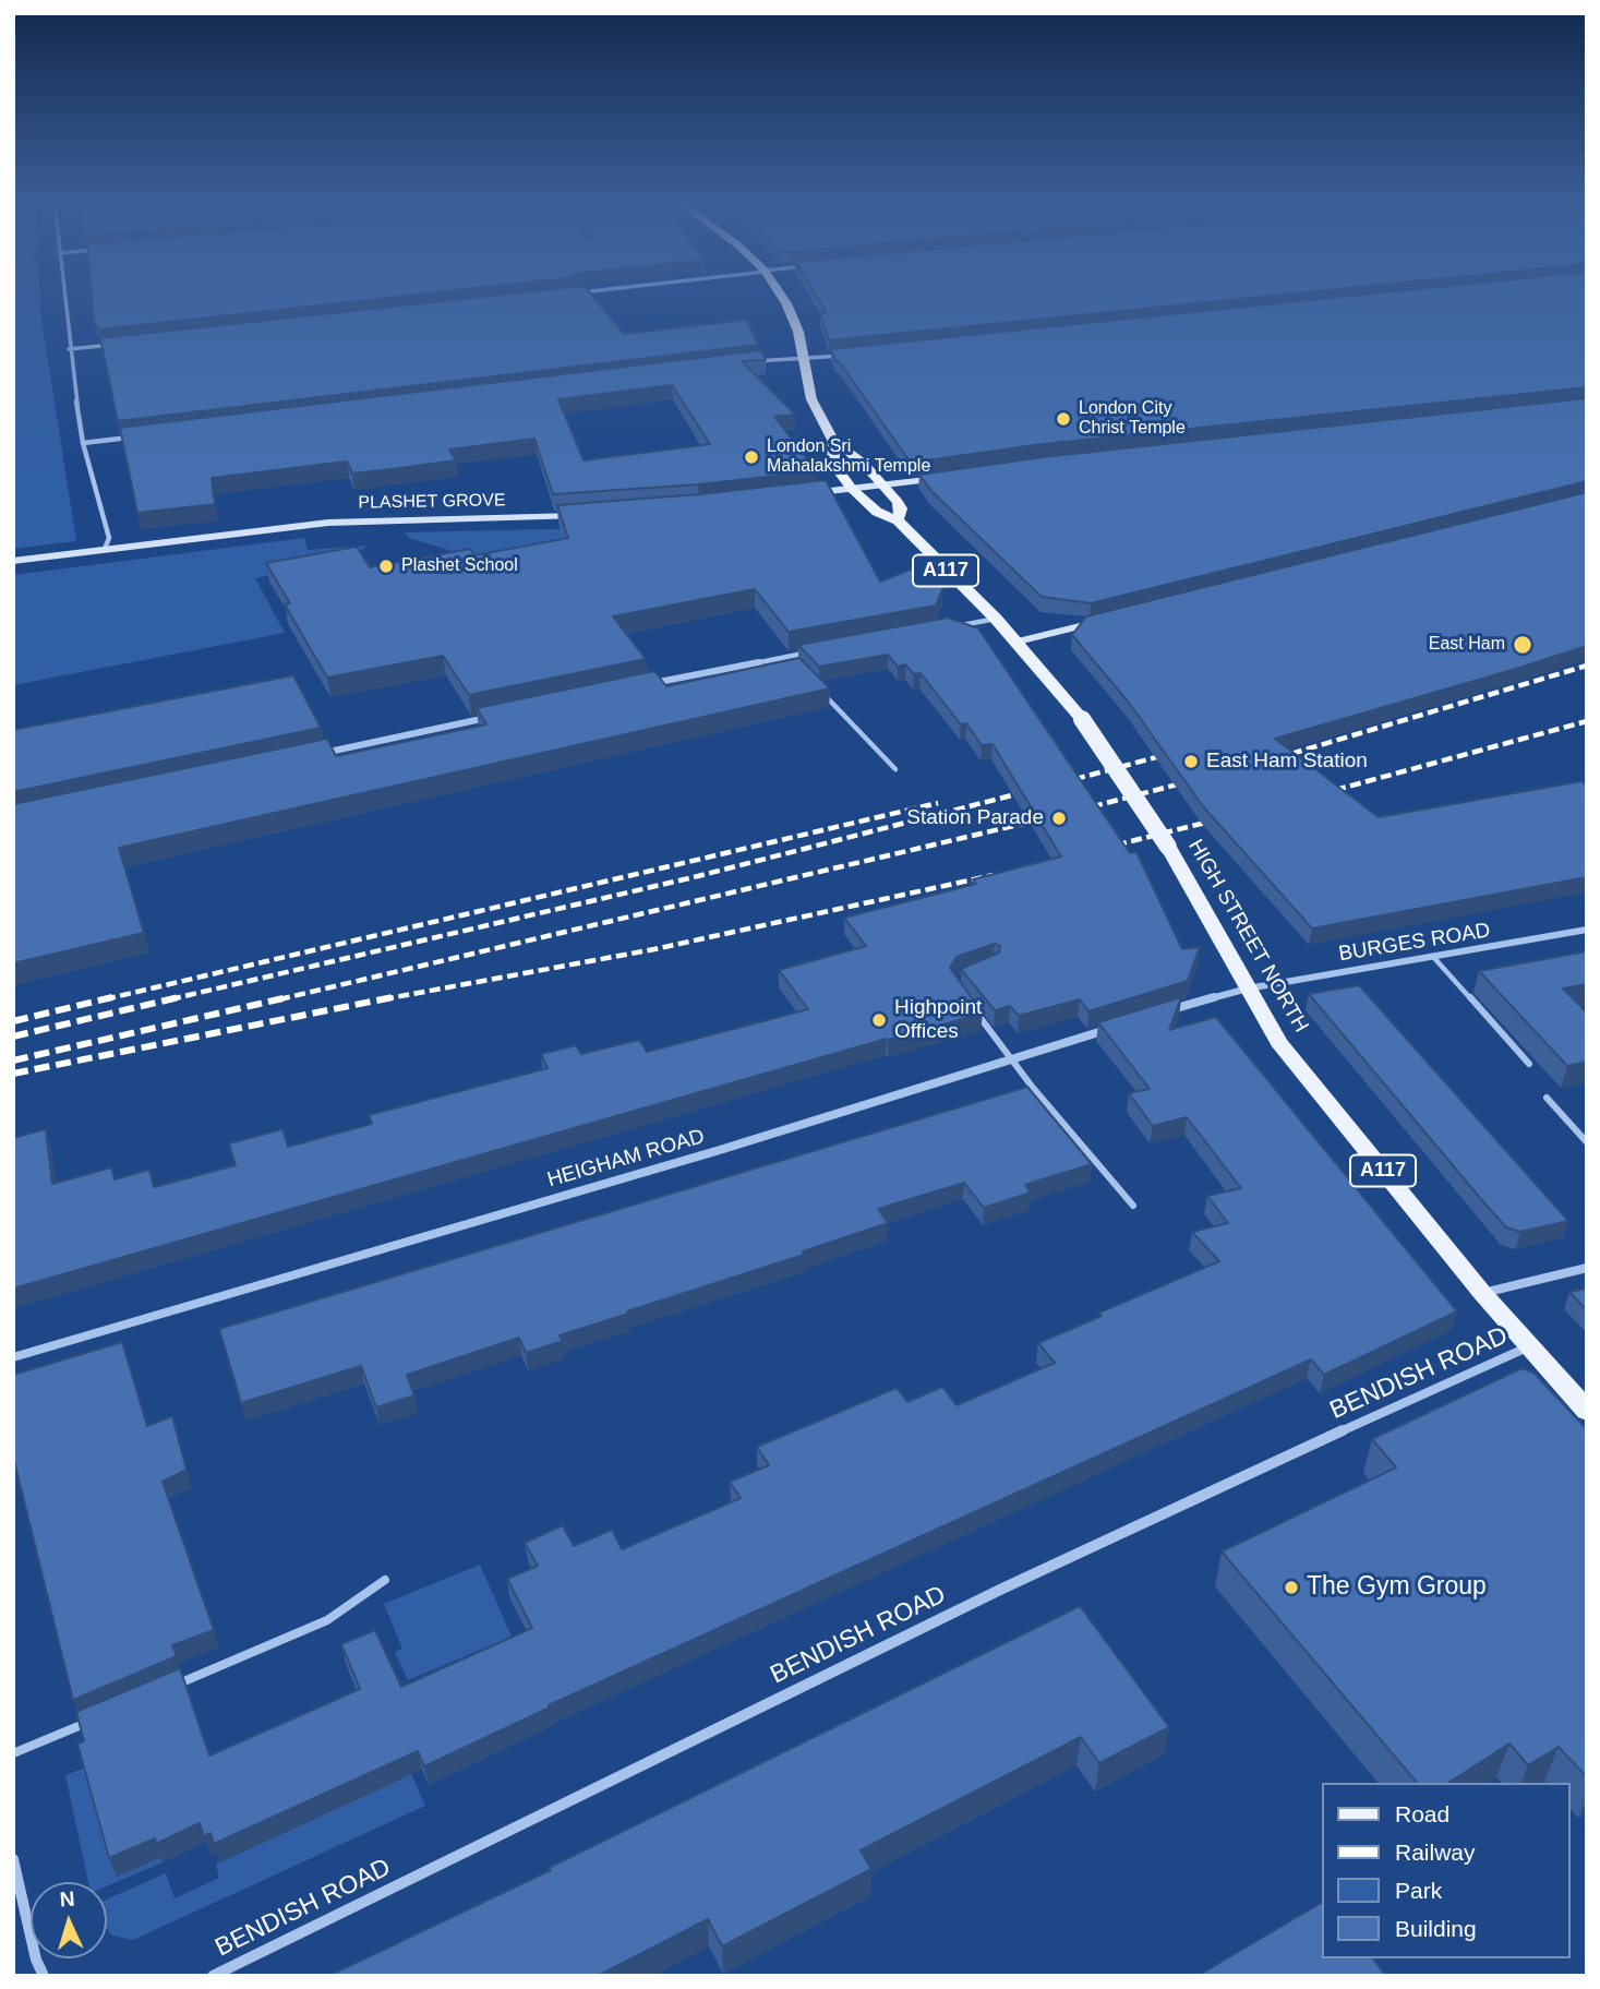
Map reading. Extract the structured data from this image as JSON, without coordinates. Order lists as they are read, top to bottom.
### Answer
{
  "streets": {
    "main road": ["PLASHET GROVE", "A117", "HIGH STREET NORTH"],
    "street": ["BURGES ROAD", "HEIGHAM ROAD", "BENDISH ROAD"]
  },
  "crossings": [
    ["HIGH STREET NORTH", "BURGES ROAD"],
    ["HIGH STREET NORTH", "BENDISH ROAD"]
  ],
  "places": [
    "London City Christ Temple",
    "London Sri Mahalakshmi Temple",
    "Plashet School",
    "East Ham",
    "East Ham Station",
    "Station Parade",
    "Highpoint Offices",
    "The Gym Group"
  ],
  "legend": [
    "Road",
    "Railway",
    "Park",
    "Building"
  ],
  "north": "top"
}
